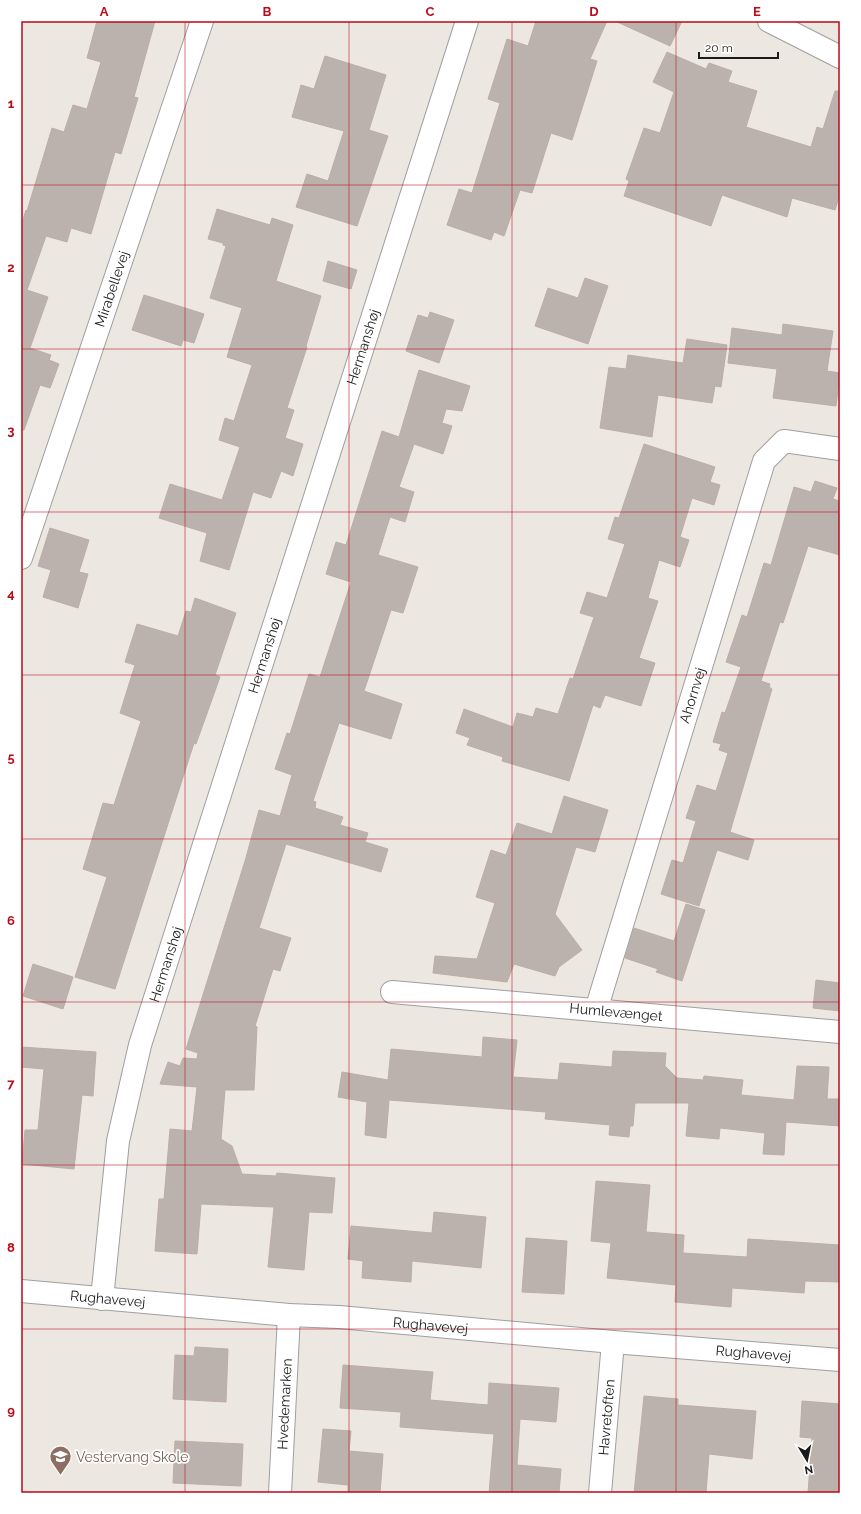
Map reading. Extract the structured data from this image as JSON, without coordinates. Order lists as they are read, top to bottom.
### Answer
{
  "streets": {
    "street": [
      "Mirabellevej",
      "Hermanshøj",
      "Ahornvej",
      "Humlevænget",
      "Rughavevej",
      "Hvedemarken",
      "Havretoften"
    ]
  },
  "crossings": [
    ["Hermanshøj", "Rughavevej"],
    ["Ahornvej", "Humlevænget"],
    ["Rughavevej", "Hvedemarken"],
    ["Rughavevej", "Havretoften"]
  ],
  "places": {
    "school or university": ["Vestervang Skole"]
  },
  "scale_bar": "20 m",
  "north": "bottom",
  "grid": {
    "columns": [
      "A",
      "B",
      "C",
      "D",
      "E"
    ],
    "rows": [
      "1",
      "2",
      "3",
      "4",
      "5",
      "6",
      "7",
      "8",
      "9"
    ]
  }
}
